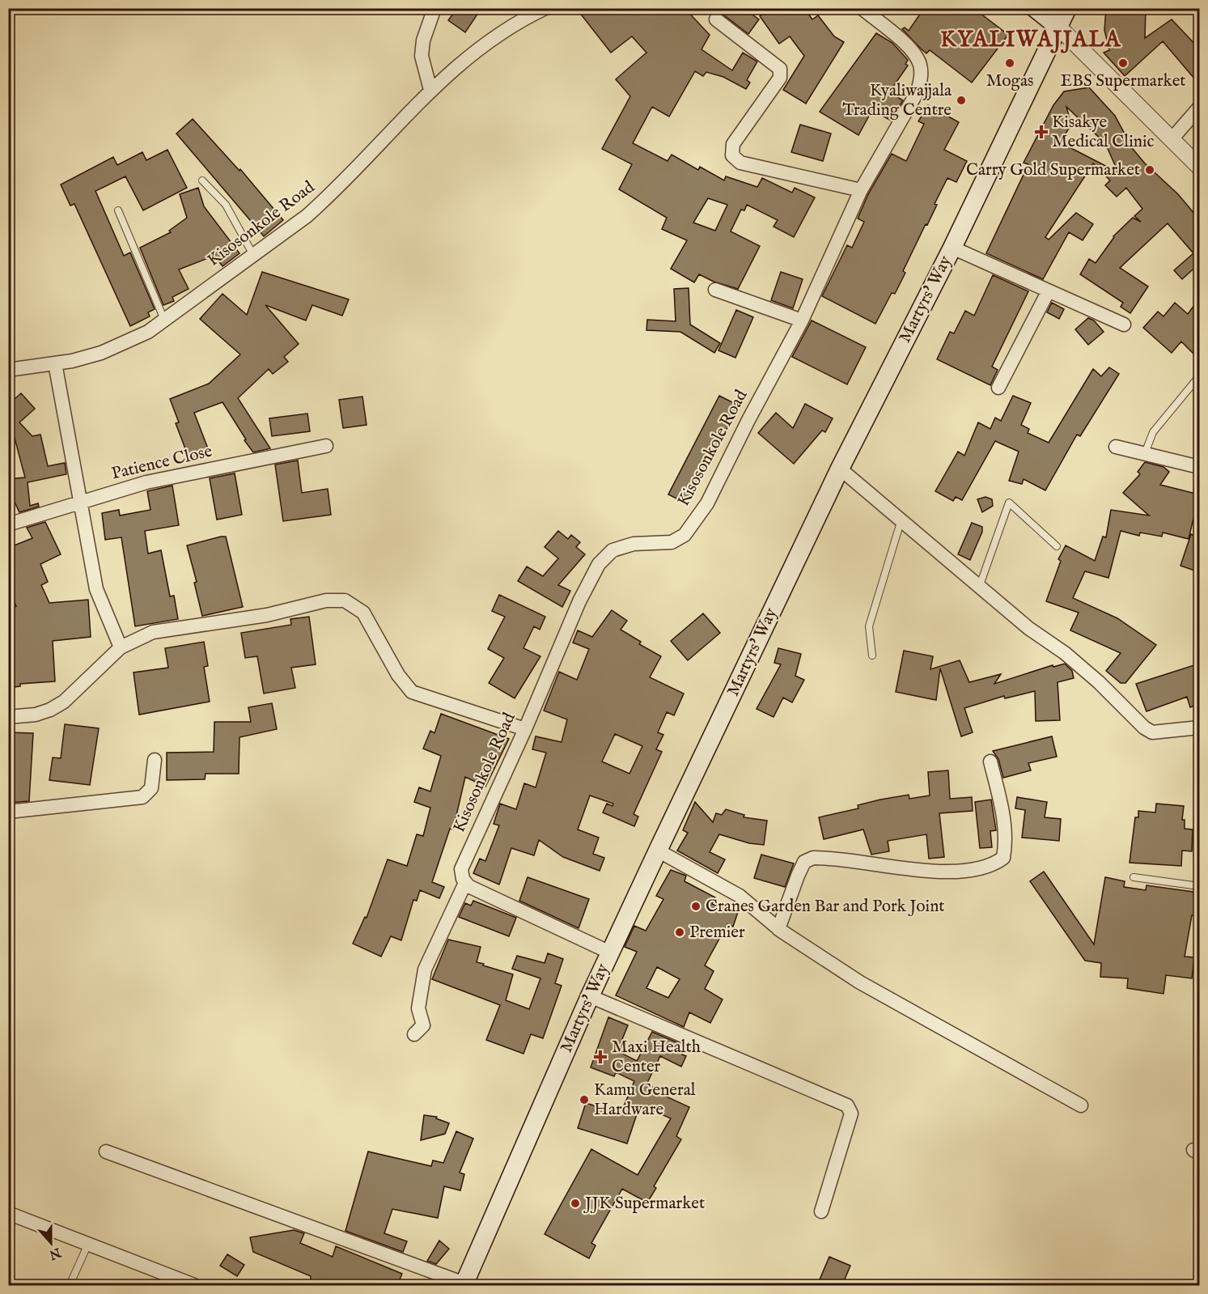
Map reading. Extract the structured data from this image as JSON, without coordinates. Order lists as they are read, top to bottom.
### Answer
{
  "streets": {
    "main road": ["Martyrs' Way"],
    "street": ["Kisosonkole Road", "Patience Close"]
  },
  "districts": ["KYALIWAJJALA"],
  "places": {
    "other": [
      "Mogas",
      "EBS Supermarket",
      "Kyaliwajjala Trading Centre",
      "Carry Gold Supermarket",
      "Cranes Garden Bar and Pork Joint",
      "Premier",
      "Kamu General Hardware",
      "JJK Supermarket"
    ],
    "health": ["Kisakye Medical Clinic", "Maxi Health Center"]
  },
  "north": "bottom"
}
